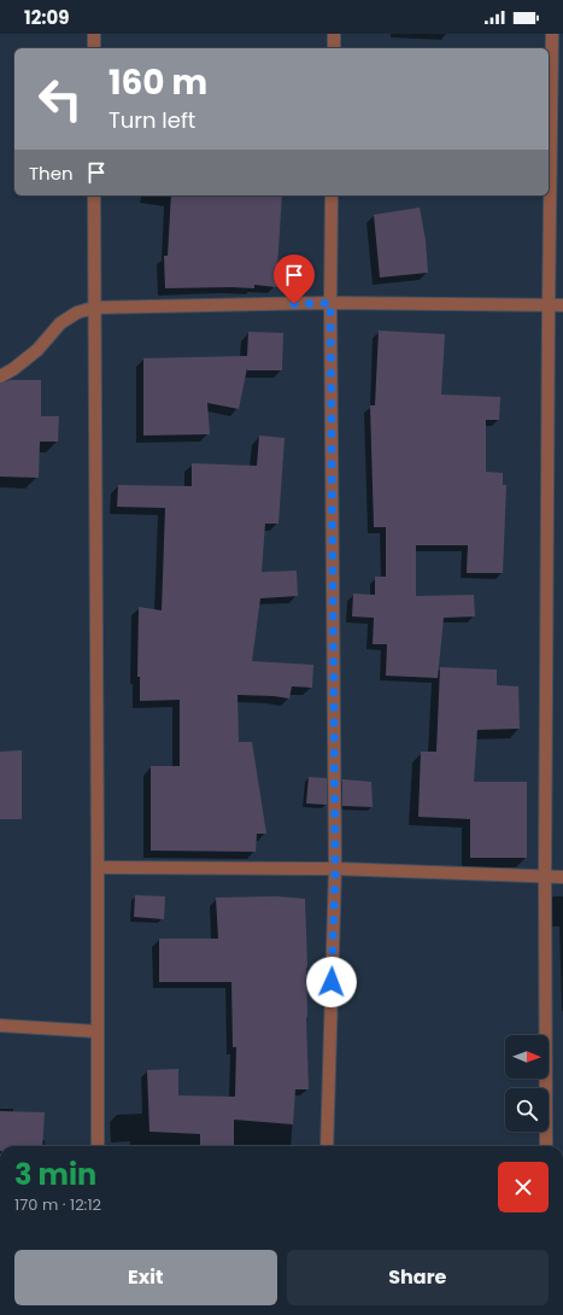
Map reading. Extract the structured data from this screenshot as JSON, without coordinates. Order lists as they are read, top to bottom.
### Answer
{
  "north": "right",
  "page": {
    "status": "12:09",
    "turn": ["160 m", "Turn left"],
    "then": "Then",
    "heading": ["3 min", "170 m · 12:12"],
    "buttons": ["Exit", "Share"]
  }
}
